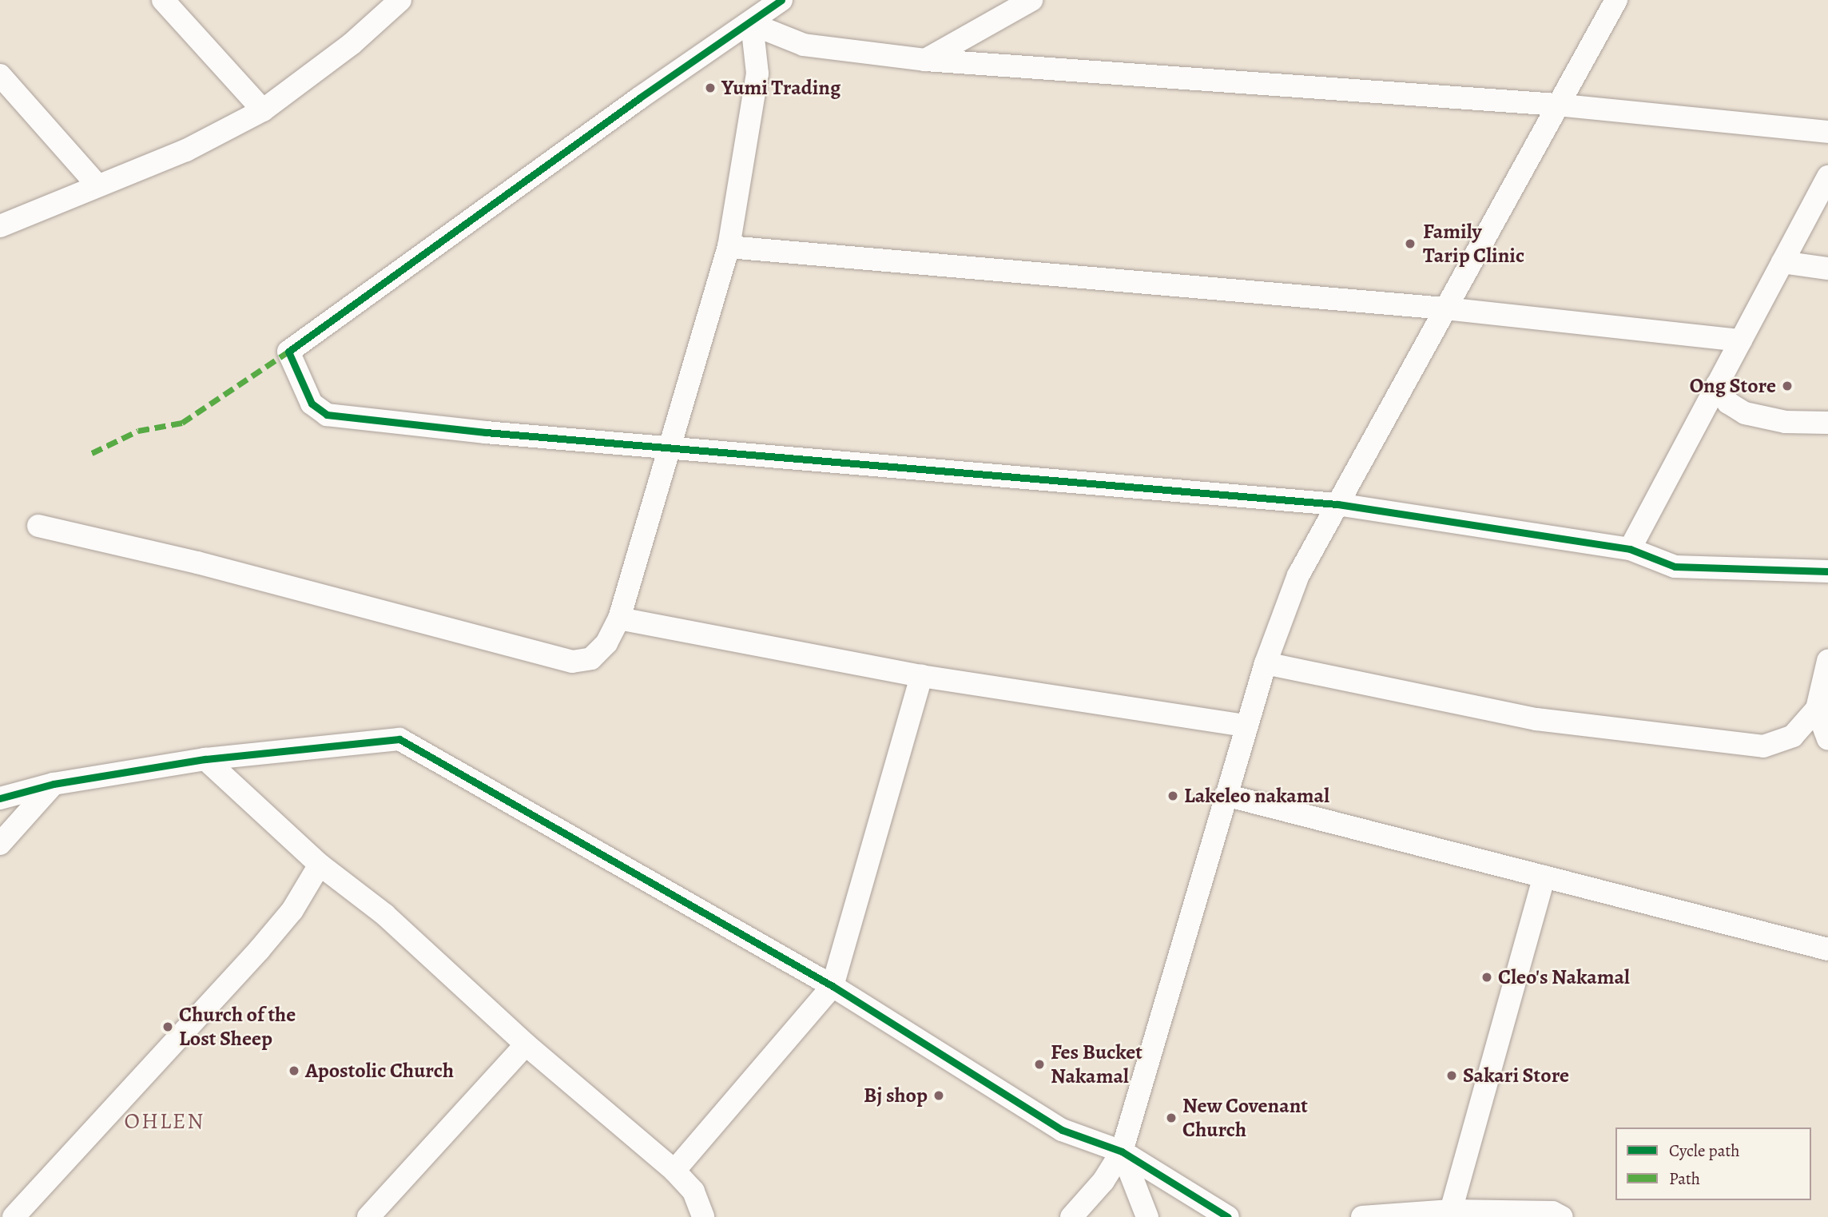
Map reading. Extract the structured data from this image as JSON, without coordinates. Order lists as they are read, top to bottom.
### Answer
{
  "districts": ["OHLEN"],
  "places": [
    "Yumi Trading",
    "Family Tarip Clinic",
    "Ong Store",
    "Lakeleo nakamal",
    "Cleo's Nakamal",
    "Church of the Lost Sheep",
    "Fes Bucket Nakamal",
    "Apostolic Church",
    "Sakari Store",
    "Bj shop",
    "New Covenant Church"
  ],
  "legend": ["Cycle path", "Path"]
}
